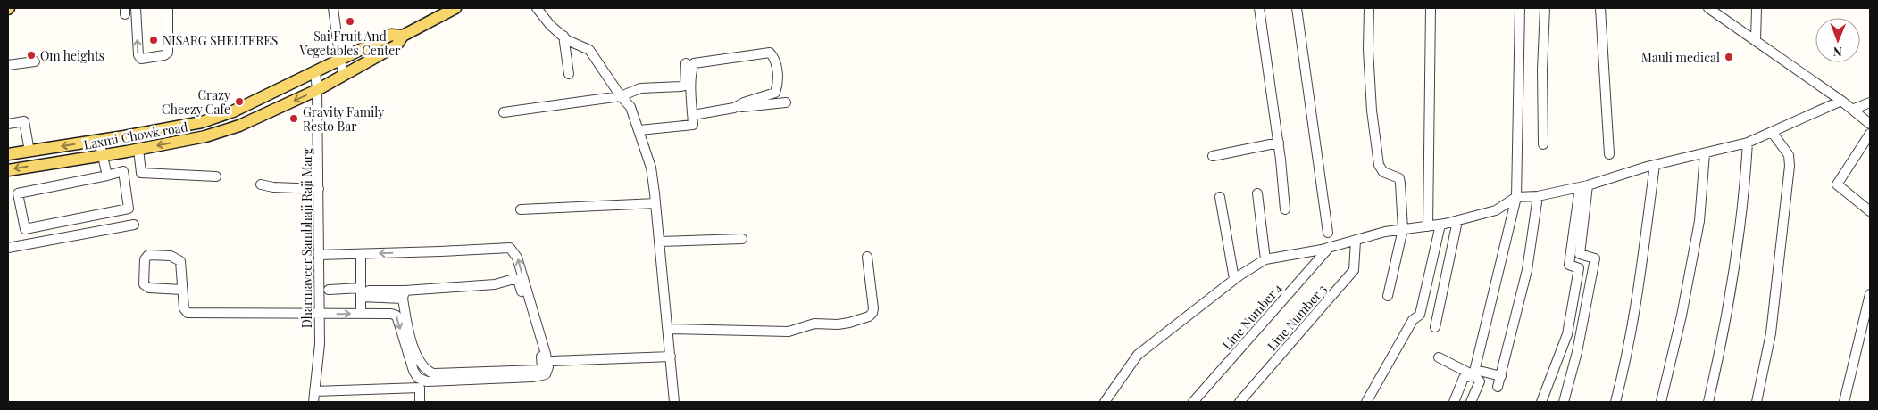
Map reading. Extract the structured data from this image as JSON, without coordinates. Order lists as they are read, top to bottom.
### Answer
{
  "streets": {
    "main road": ["Laxmi Chowk road"],
    "street": ["Dharmaveer Sambhaji Raji Marg", "Line Number 4", "Line Number 3"]
  },
  "crossings": [
    ["Laxmi Chowk road", "Dharmaveer Sambhaji Raji Marg"]
  ],
  "places": [
    "Sai Fruit And Vegetables Center",
    "NISARG SHELTERES",
    "Om heights",
    "Mauli medical",
    "Crazy Cheezy Cafe",
    "Gravity Family Resto Bar"
  ],
  "north": "bottom"
}
